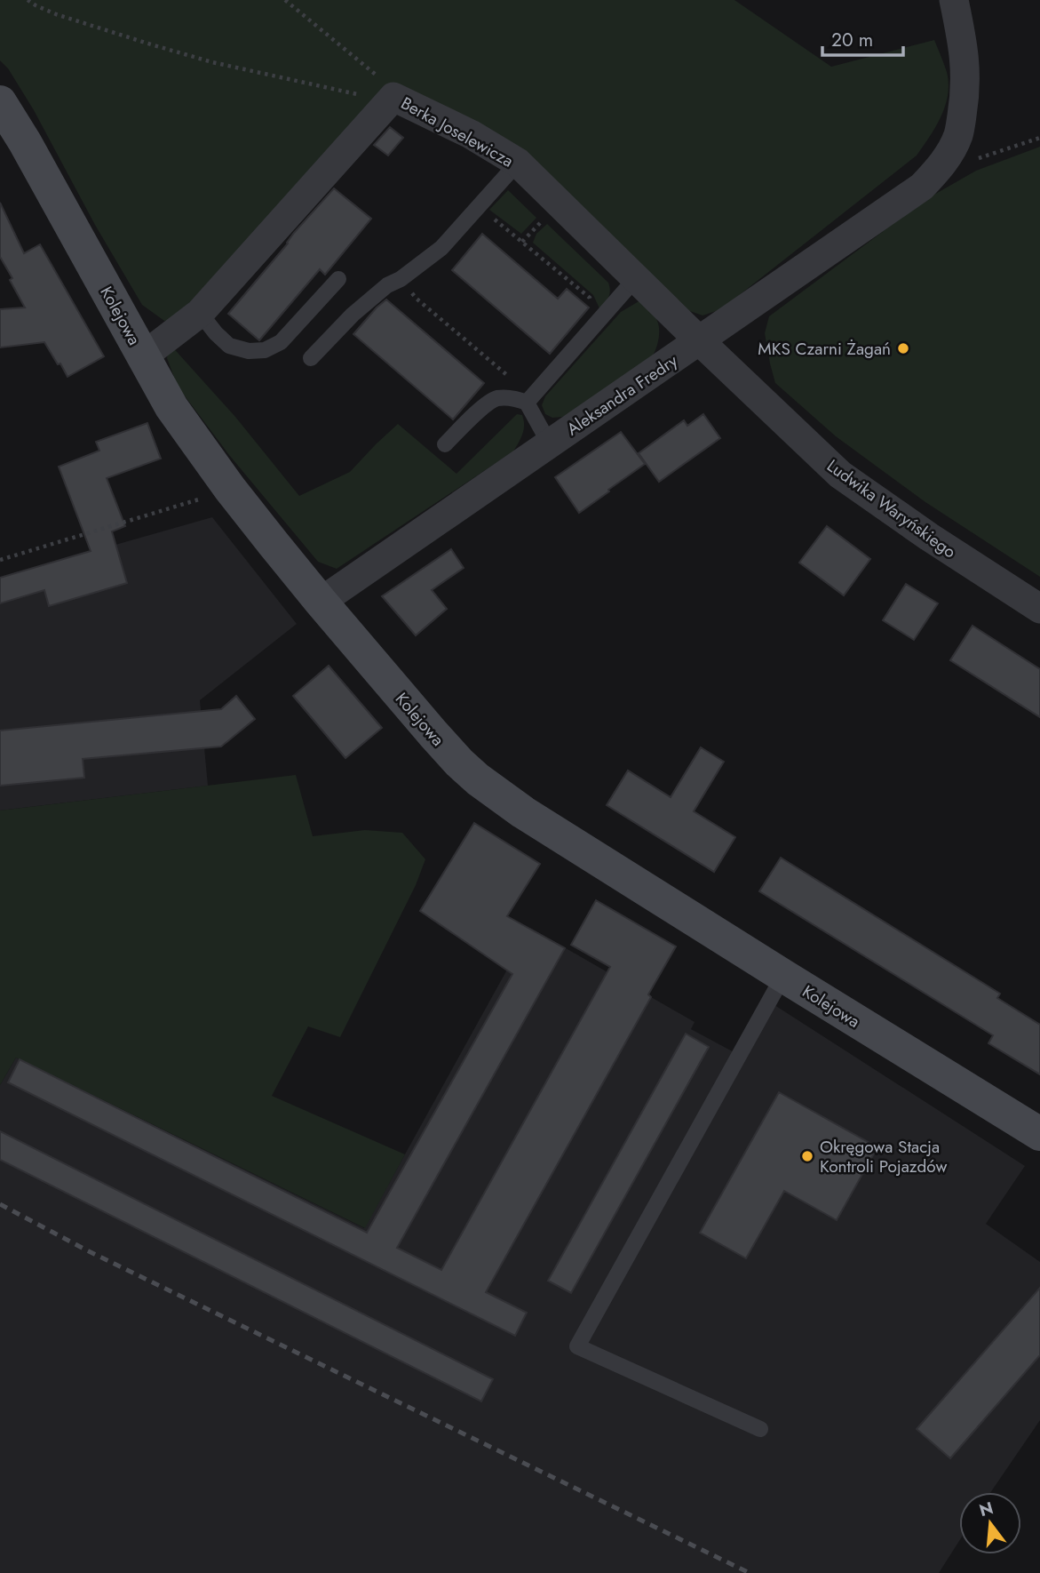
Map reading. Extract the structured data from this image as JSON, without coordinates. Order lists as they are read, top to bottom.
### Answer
{
  "streets": {
    "street": [
      "Berka Joselewicza",
      "Kolejowa",
      "Aleksandra Fredry",
      "Ludwika Waryńskiego"
    ]
  },
  "crossings": [
    ["Berka Joselewicza", "Kolejowa"],
    ["Berka Joselewicza", "Aleksandra Fredry"],
    ["Berka Joselewicza", "Ludwika Waryńskiego"],
    ["Kolejowa", "Aleksandra Fredry"],
    ["Aleksandra Fredry", "Ludwika Waryńskiego"]
  ],
  "places": ["MKS Czarni Żagań", "Okręgowa Stacja Kontroli Pojazdów"],
  "scale_bar": "20 m",
  "north": "top"
}
